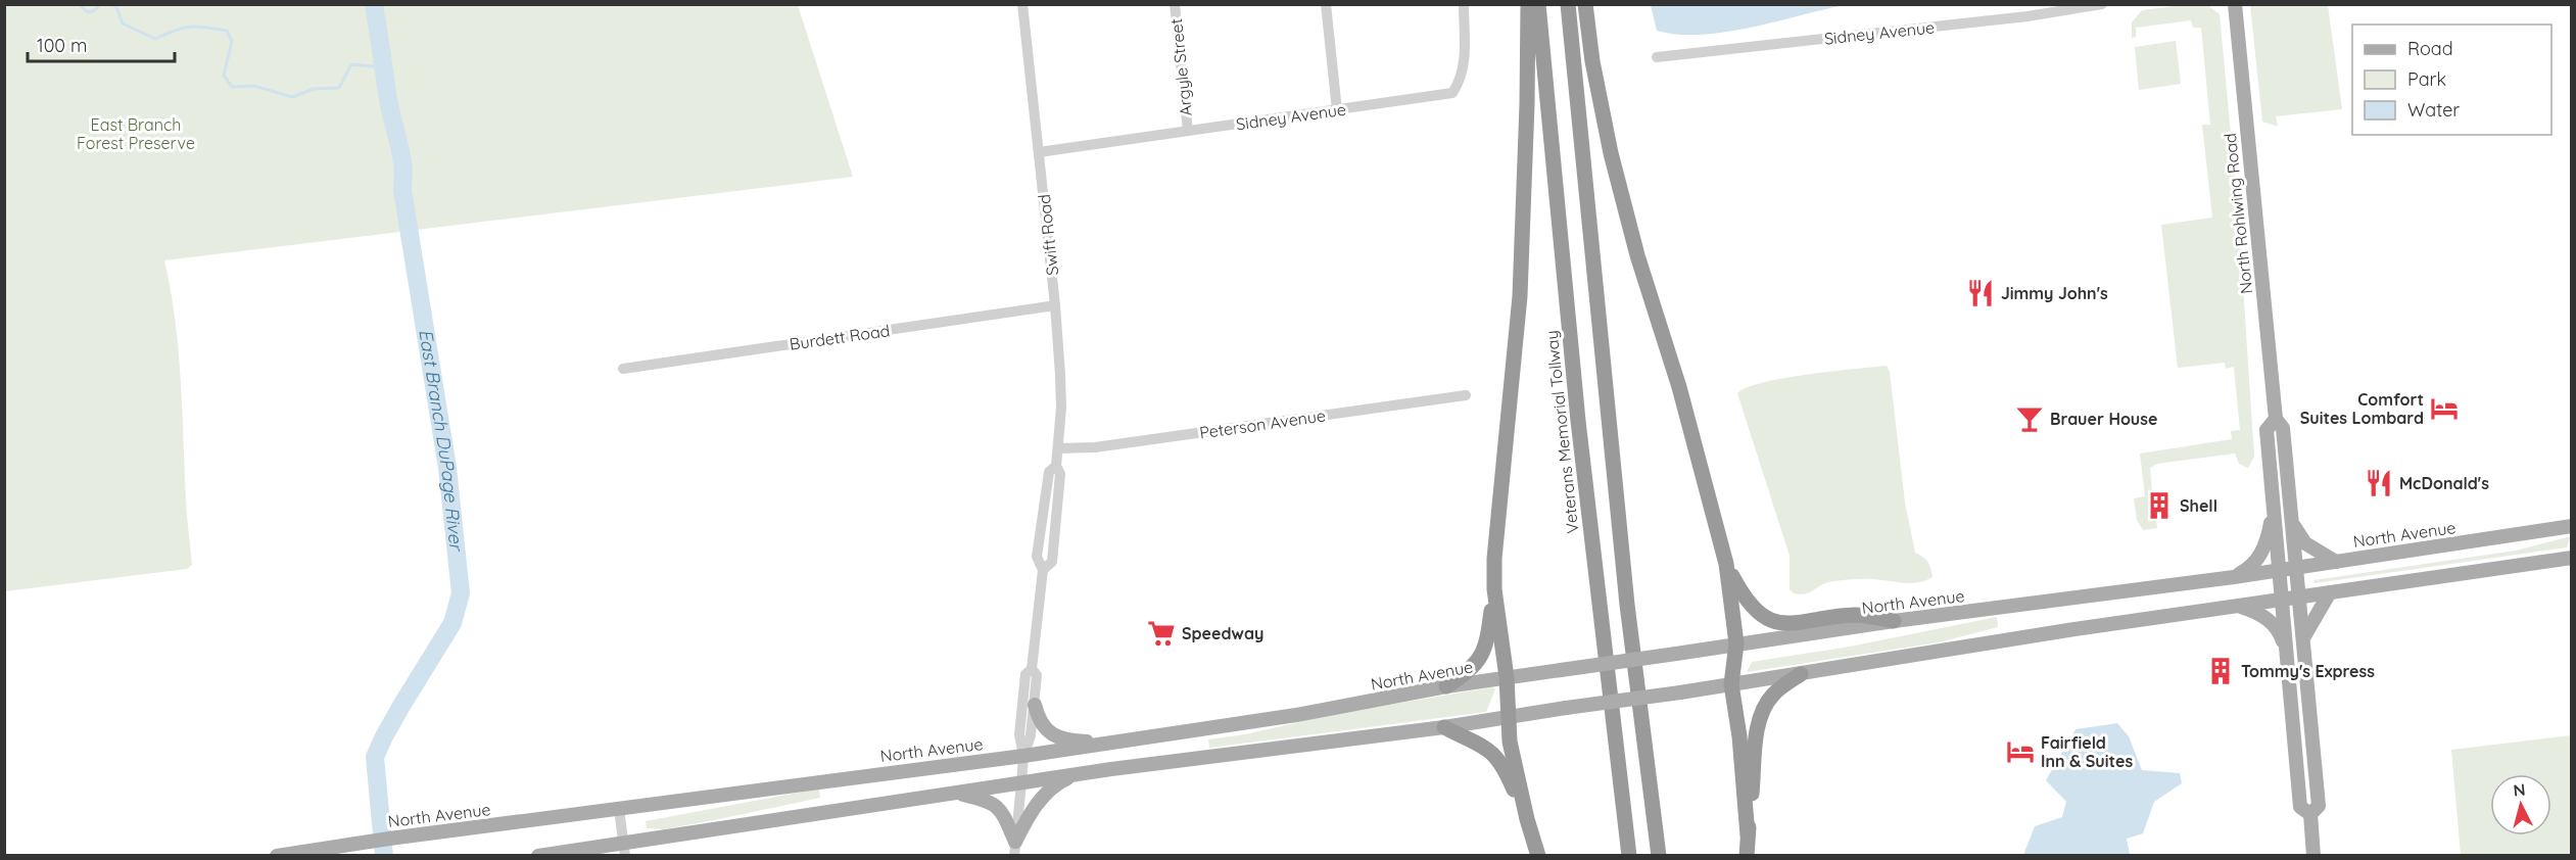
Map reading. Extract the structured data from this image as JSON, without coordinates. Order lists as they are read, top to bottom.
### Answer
{
  "streets": {
    "highway": ["Veterans Memorial Tollway"],
    "main road": ["North Rohlwing Road", "North Avenue"],
    "street": [
      "Sidney Avenue",
      "Argyle Street",
      "Swift Road",
      "Burdett Road",
      "Peterson Avenue"
    ]
  },
  "crossings": [
    ["Sidney Avenue", "Argyle Street"],
    ["Sidney Avenue", "Swift Road"],
    ["North Rohlwing Road", "North Avenue"],
    ["Swift Road", "Burdett Road"],
    ["Swift Road", "Peterson Avenue"],
    ["Swift Road", "North Avenue"]
  ],
  "water": ["East Branch DuPage River"],
  "parks": ["East Branch Forest Preserve"],
  "places": {
    "restaurant": ["Jimmy John's", "McDonald's"],
    "hotel": ["Comfort Suites Lombard", "Fairfield Inn & Suites"],
    "bar": ["Brauer House"],
    "building": ["Shell", "Tommy's Express"],
    "supermarket": ["Speedway"]
  },
  "legend": ["Road", "Park", "Water"],
  "scale_bar": "100 m",
  "north": "top"
}
